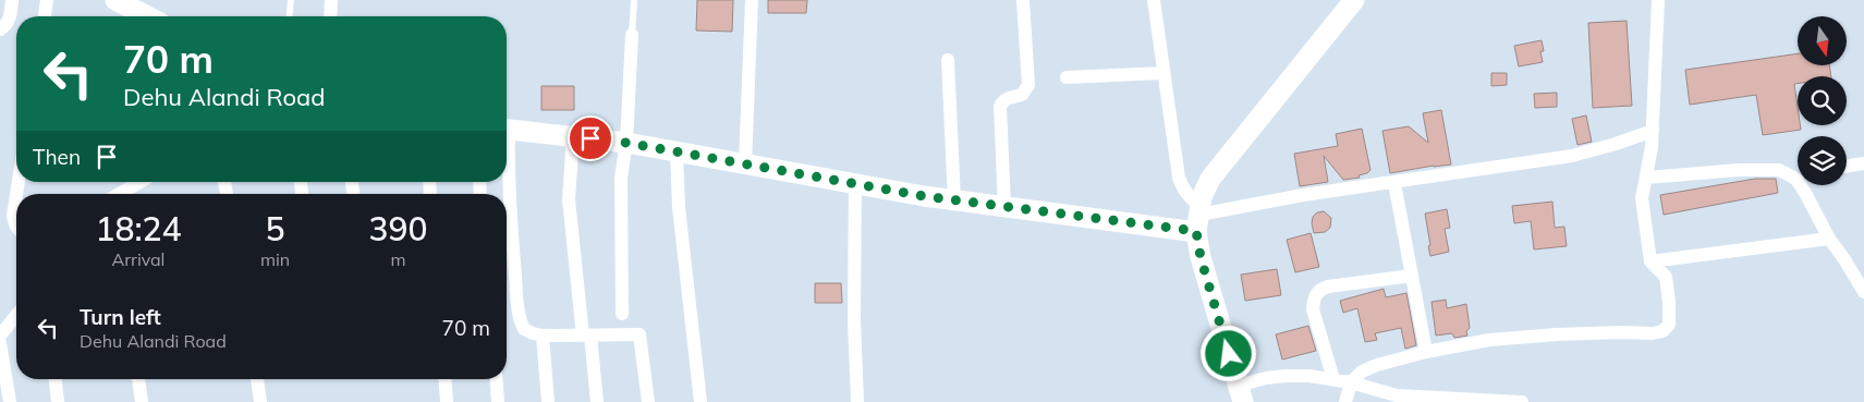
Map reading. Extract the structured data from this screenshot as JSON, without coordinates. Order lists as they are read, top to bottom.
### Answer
{
  "north": "bottom",
  "page": {
    "turn": ["70 m", "Dehu Alandi Road"],
    "then": "Then",
    "eta": [
      "18:24",
      "Arrival",
      "5",
      "min",
      "390",
      "m"
    ],
    "list": [
      {
        "name": "Turn left",
        "note": "Dehu Alandi Road",
        "value": "70 m"
      }
    ]
  }
}
